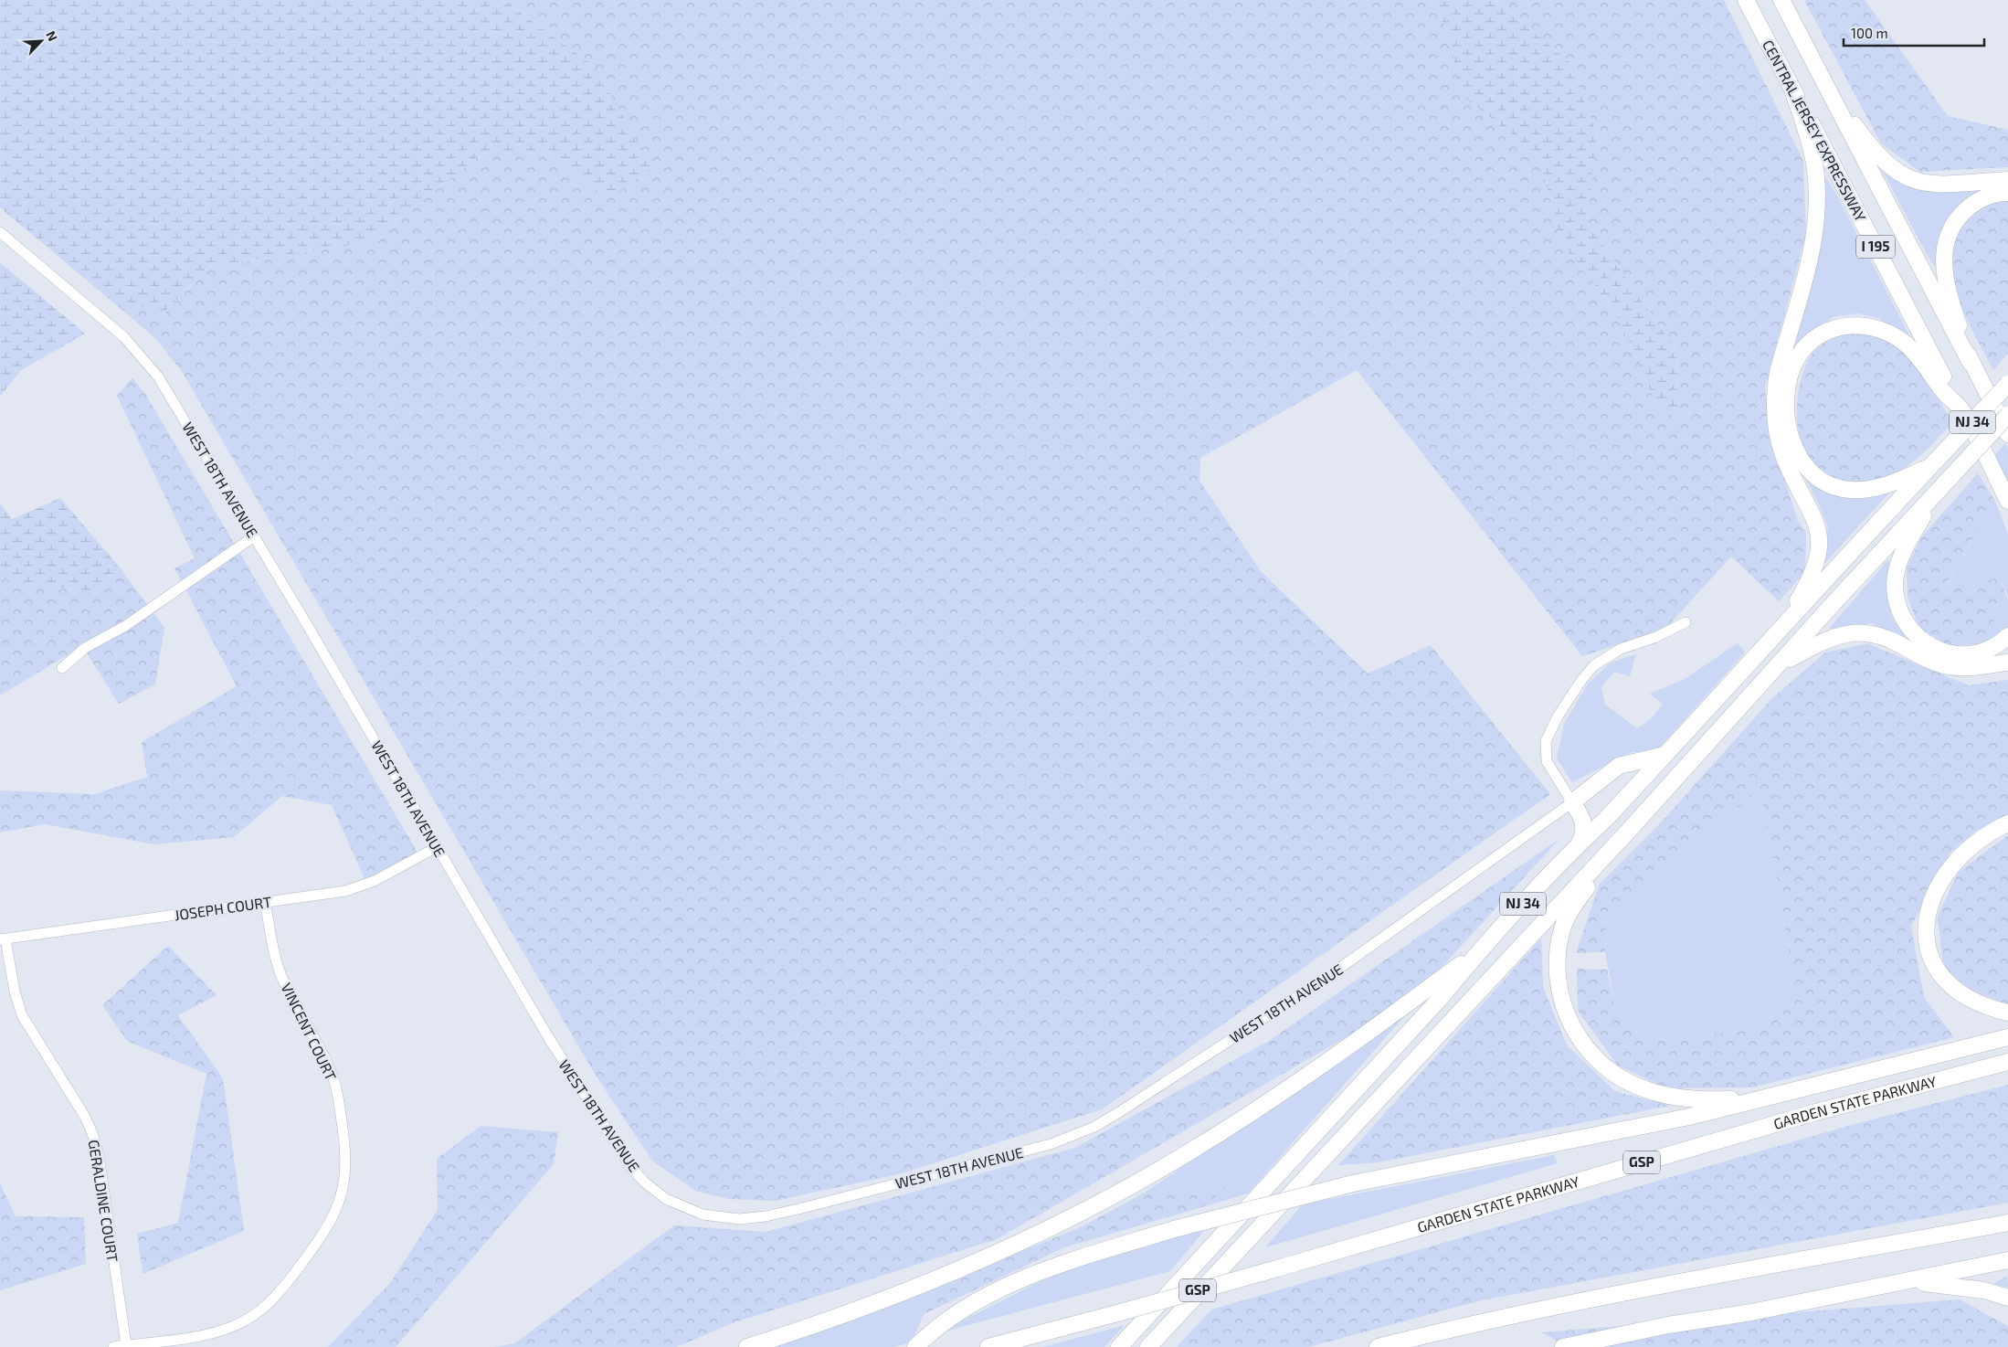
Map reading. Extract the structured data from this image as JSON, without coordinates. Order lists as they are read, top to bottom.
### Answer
{
  "streets": {
    "highway": [
      "CENTRAL JERSEY EXPRESSWAY",
      "I 195",
      "NJ 34",
      "GARDEN STATE PARKWAY",
      "GSP"
    ],
    "street": [
      "WEST 18TH AVENUE",
      "JOSEPH COURT",
      "VINCENT COURT",
      "GERALDINE COURT"
    ]
  },
  "crossings": [
    ["WEST 18TH AVENUE", "JOSEPH COURT"],
    ["JOSEPH COURT", "VINCENT COURT"],
    ["JOSEPH COURT", "GERALDINE COURT"],
    ["VINCENT COURT", "GERALDINE COURT"]
  ],
  "scale_bar": "100 m",
  "north": "top right"
}
